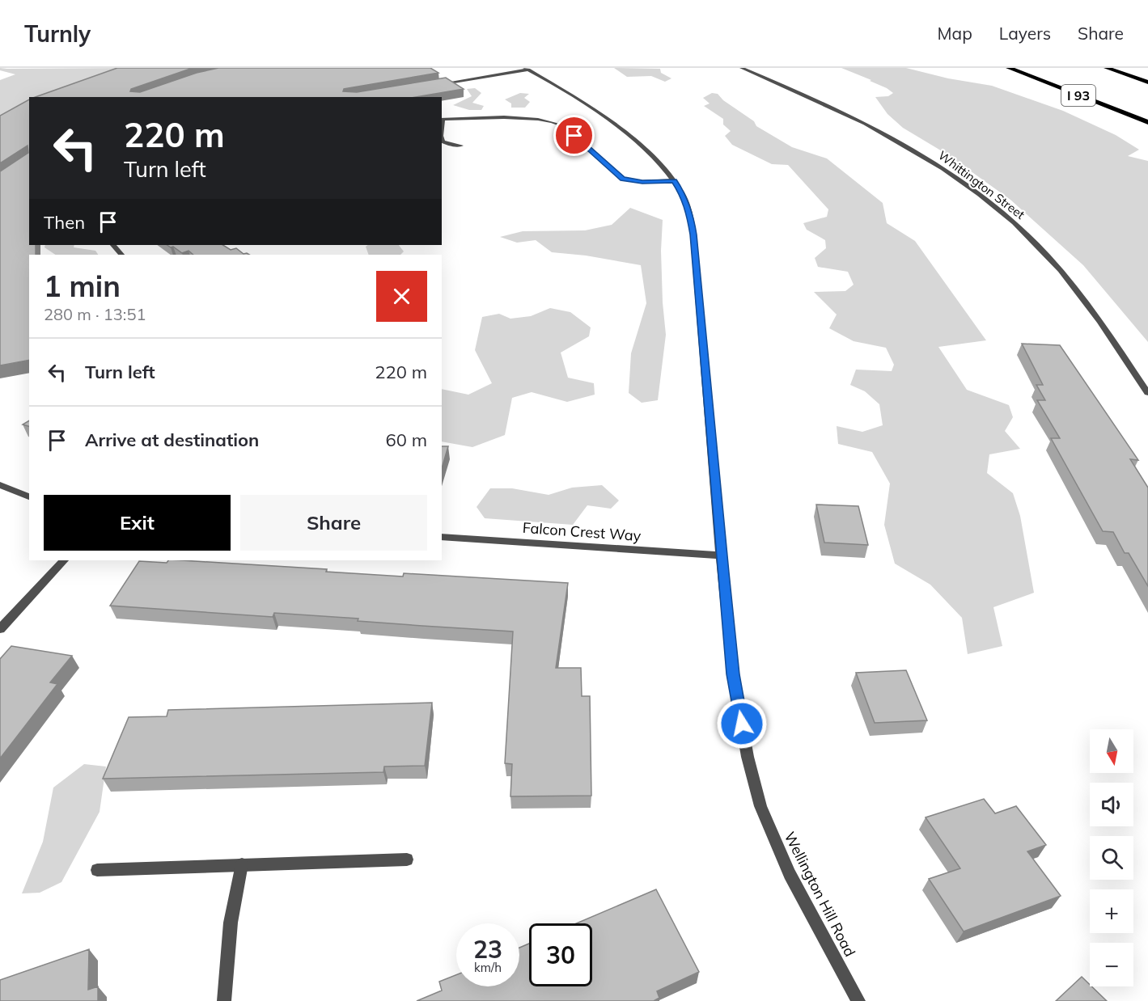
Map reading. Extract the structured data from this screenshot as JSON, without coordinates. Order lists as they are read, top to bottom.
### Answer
{
  "streets": {
    "highway": ["I 93"],
    "street": ["Whittington Street", "Falcon Crest Way", "Wellington Hill Road"]
  },
  "crossings": [
    ["Falcon Crest Way", "Wellington Hill Road"]
  ],
  "north": "bottom",
  "page": {
    "header": "Turnly",
    "nav": ["Map", "Layers", "Share"],
    "turn": ["220 m", "Turn left"],
    "then": "Then",
    "heading": ["1 min", "280 m · 13:51"],
    "list": [
      {
        "name": "Turn left",
        "value": "220 m"
      },
      {
        "name": "Arrive at destination",
        "value": "60 m"
      }
    ],
    "buttons": ["Exit", "Share"],
    "map_buttons": ["+", "−"],
    "speed": "23 km/h",
    "limit": "30"
  }
}
